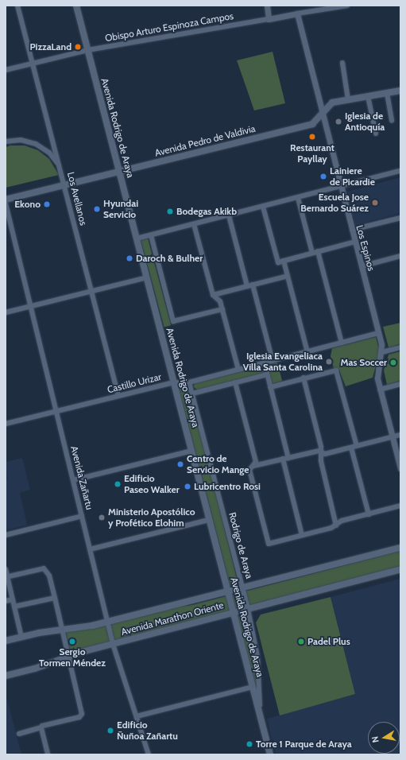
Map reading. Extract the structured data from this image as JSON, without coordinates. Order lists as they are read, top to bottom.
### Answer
{
  "streets": {
    "main road": ["Avenida Rodrigo de Araya", "Avenida Pedro de Valdivia", "Avenida Marathon Oriente"],
    "street": [
      "Obispo Arturo Espinoza Campos",
      "Los Avellanos",
      "Los Espinos",
      "Castillo Urizar",
      "Avenida Zañartu",
      "Rodrigo de Araya"
    ]
  },
  "crossings": [
    ["Obispo Arturo Espinoza Campos", "Avenida Rodrigo de Araya"],
    ["Obispo Arturo Espinoza Campos", "Los Avellanos"],
    ["Obispo Arturo Espinoza Campos", "Los Espinos"],
    ["Avenida Rodrigo de Araya", "Avenida Pedro de Valdivia"],
    ["Avenida Rodrigo de Araya", "Castillo Urizar"],
    ["Avenida Rodrigo de Araya", "Rodrigo de Araya"],
    ["Avenida Rodrigo de Araya", "Avenida Marathon Oriente"],
    ["Avenida Pedro de Valdivia", "Los Avellanos"],
    ["Avenida Pedro de Valdivia", "Los Espinos"],
    ["Los Avellanos", "Castillo Urizar"],
    ["Los Espinos", "Castillo Urizar"],
    ["Castillo Urizar", "Avenida Zañartu"],
    ["Castillo Urizar", "Rodrigo de Araya"],
    ["Avenida Zañartu", "Avenida Marathon Oriente"],
    ["Rodrigo de Araya", "Avenida Marathon Oriente"]
  ],
  "places": [
    "PizzaLand",
    "Iglesia de Antioquía",
    "Restaurant Payllay",
    "Lainiere de Picardie",
    "Escuela Jose Bernardo Suárez",
    "Ekono",
    "Hyundai Servicio",
    "Bodegas Akikb",
    "Daroch & Bulher",
    "Iglesia Evangeliaca Villa Santa Carolina",
    "Mas Soccer",
    "Centro de Servicio Mange",
    "Edificio Paseo Walker",
    "Lubricentro Rosi",
    "Ministerio Apostólico y Profético Elohim",
    "Sergio Tormen Méndez",
    "Padel Plus",
    "Edificio Ñuñoa Zañartu",
    "Torre 1 Parque de Araya"
  ],
  "north": "left"
}
